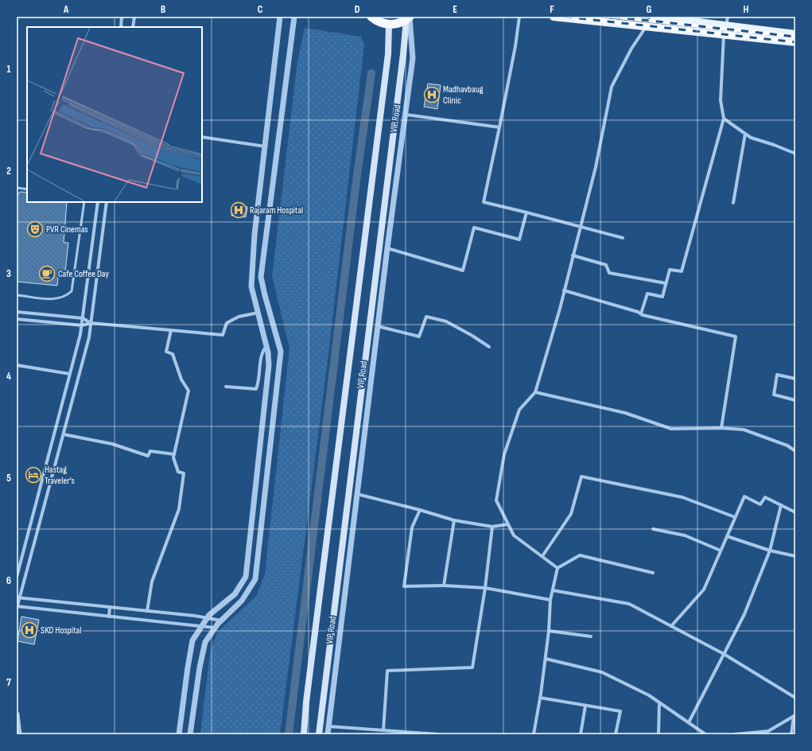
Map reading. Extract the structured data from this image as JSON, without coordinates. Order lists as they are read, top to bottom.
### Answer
{
  "streets": {
    "main road": ["VIP Road"]
  },
  "places": {
    "hospital": ["Madhavbaug Clinic", "Rajaram Hospital", "SKD Hospital"],
    "theatre": ["PVR Cinemas"],
    "cafe": ["Cafe Coffee Day"],
    "hotel": ["Hastag Traveler's"]
  },
  "grid": {
    "columns": [
      "A",
      "B",
      "C",
      "D",
      "E",
      "F",
      "G",
      "H"
    ],
    "rows": [
      "1",
      "2",
      "3",
      "4",
      "5",
      "6",
      "7"
    ]
  }
}
